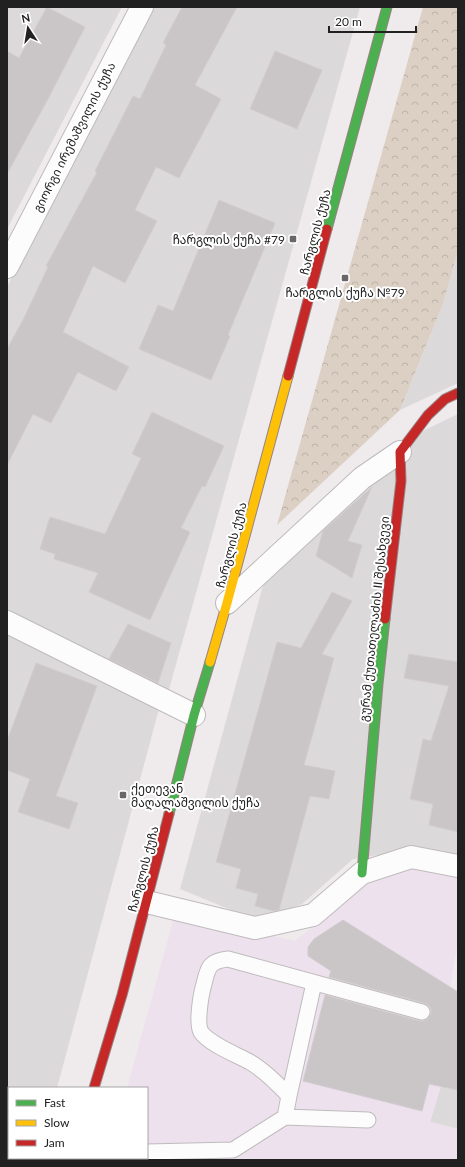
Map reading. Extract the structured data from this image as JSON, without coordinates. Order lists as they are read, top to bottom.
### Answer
{
  "streets": {
    "street": ["გიორგი ირემაშვილის ქუჩა", "ჩარგლის ქუჩა", "გურამ ქუთათელაძის II შესახვევი"]
  },
  "places": {
    "transit": ["ჩარგლის ქუჩა #79", "ჩარგლის ქუჩა №79", "ქეთევან მაღალაშვილის ქუჩა"]
  },
  "legend": ["Fast", "Slow", "Jam"],
  "scale_bar": "20 m",
  "north": "top"
}
